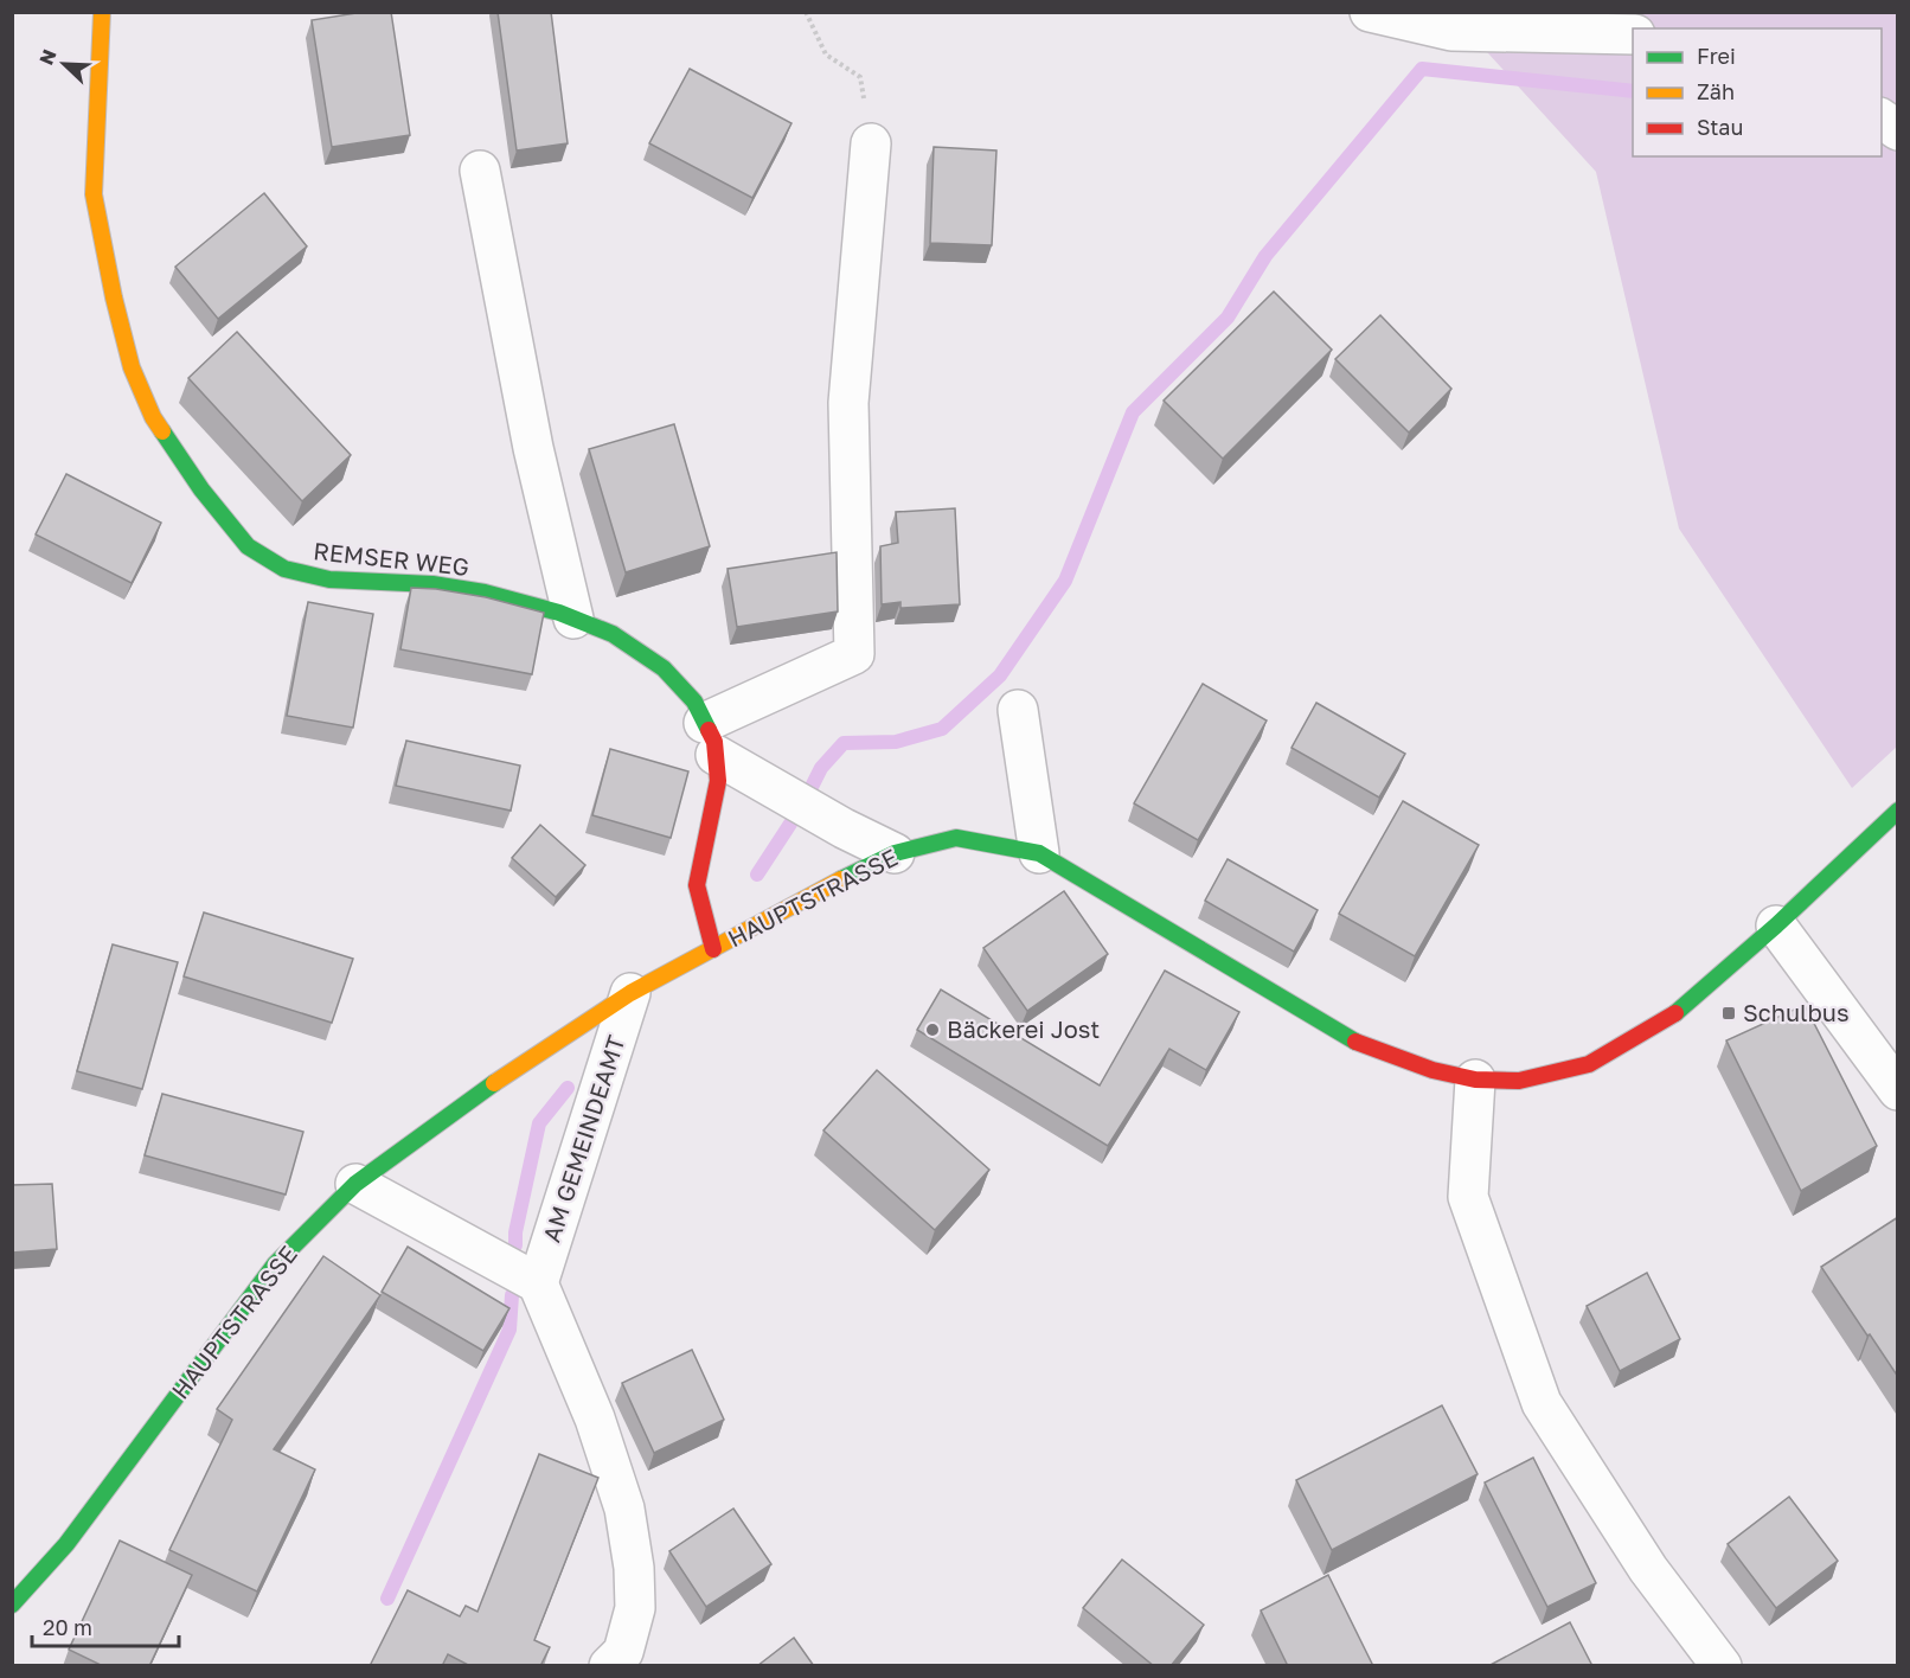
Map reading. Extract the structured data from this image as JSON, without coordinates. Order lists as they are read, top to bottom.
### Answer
{
  "streets": {
    "main road": ["REMSER WEG", "HAUPTSTRASSE"],
    "street": ["AM GEMEINDEAMT"]
  },
  "crossings": [
    ["REMSER WEG", "HAUPTSTRASSE"],
    ["HAUPTSTRASSE", "AM GEMEINDEAMT"]
  ],
  "places": {
    "transit": ["Schulbus"],
    "other": ["Bäckerei Jost"]
  },
  "legend": ["Frei", "Zäh", "Stau"],
  "scale_bar": "20 m",
  "north": "top left"
}
